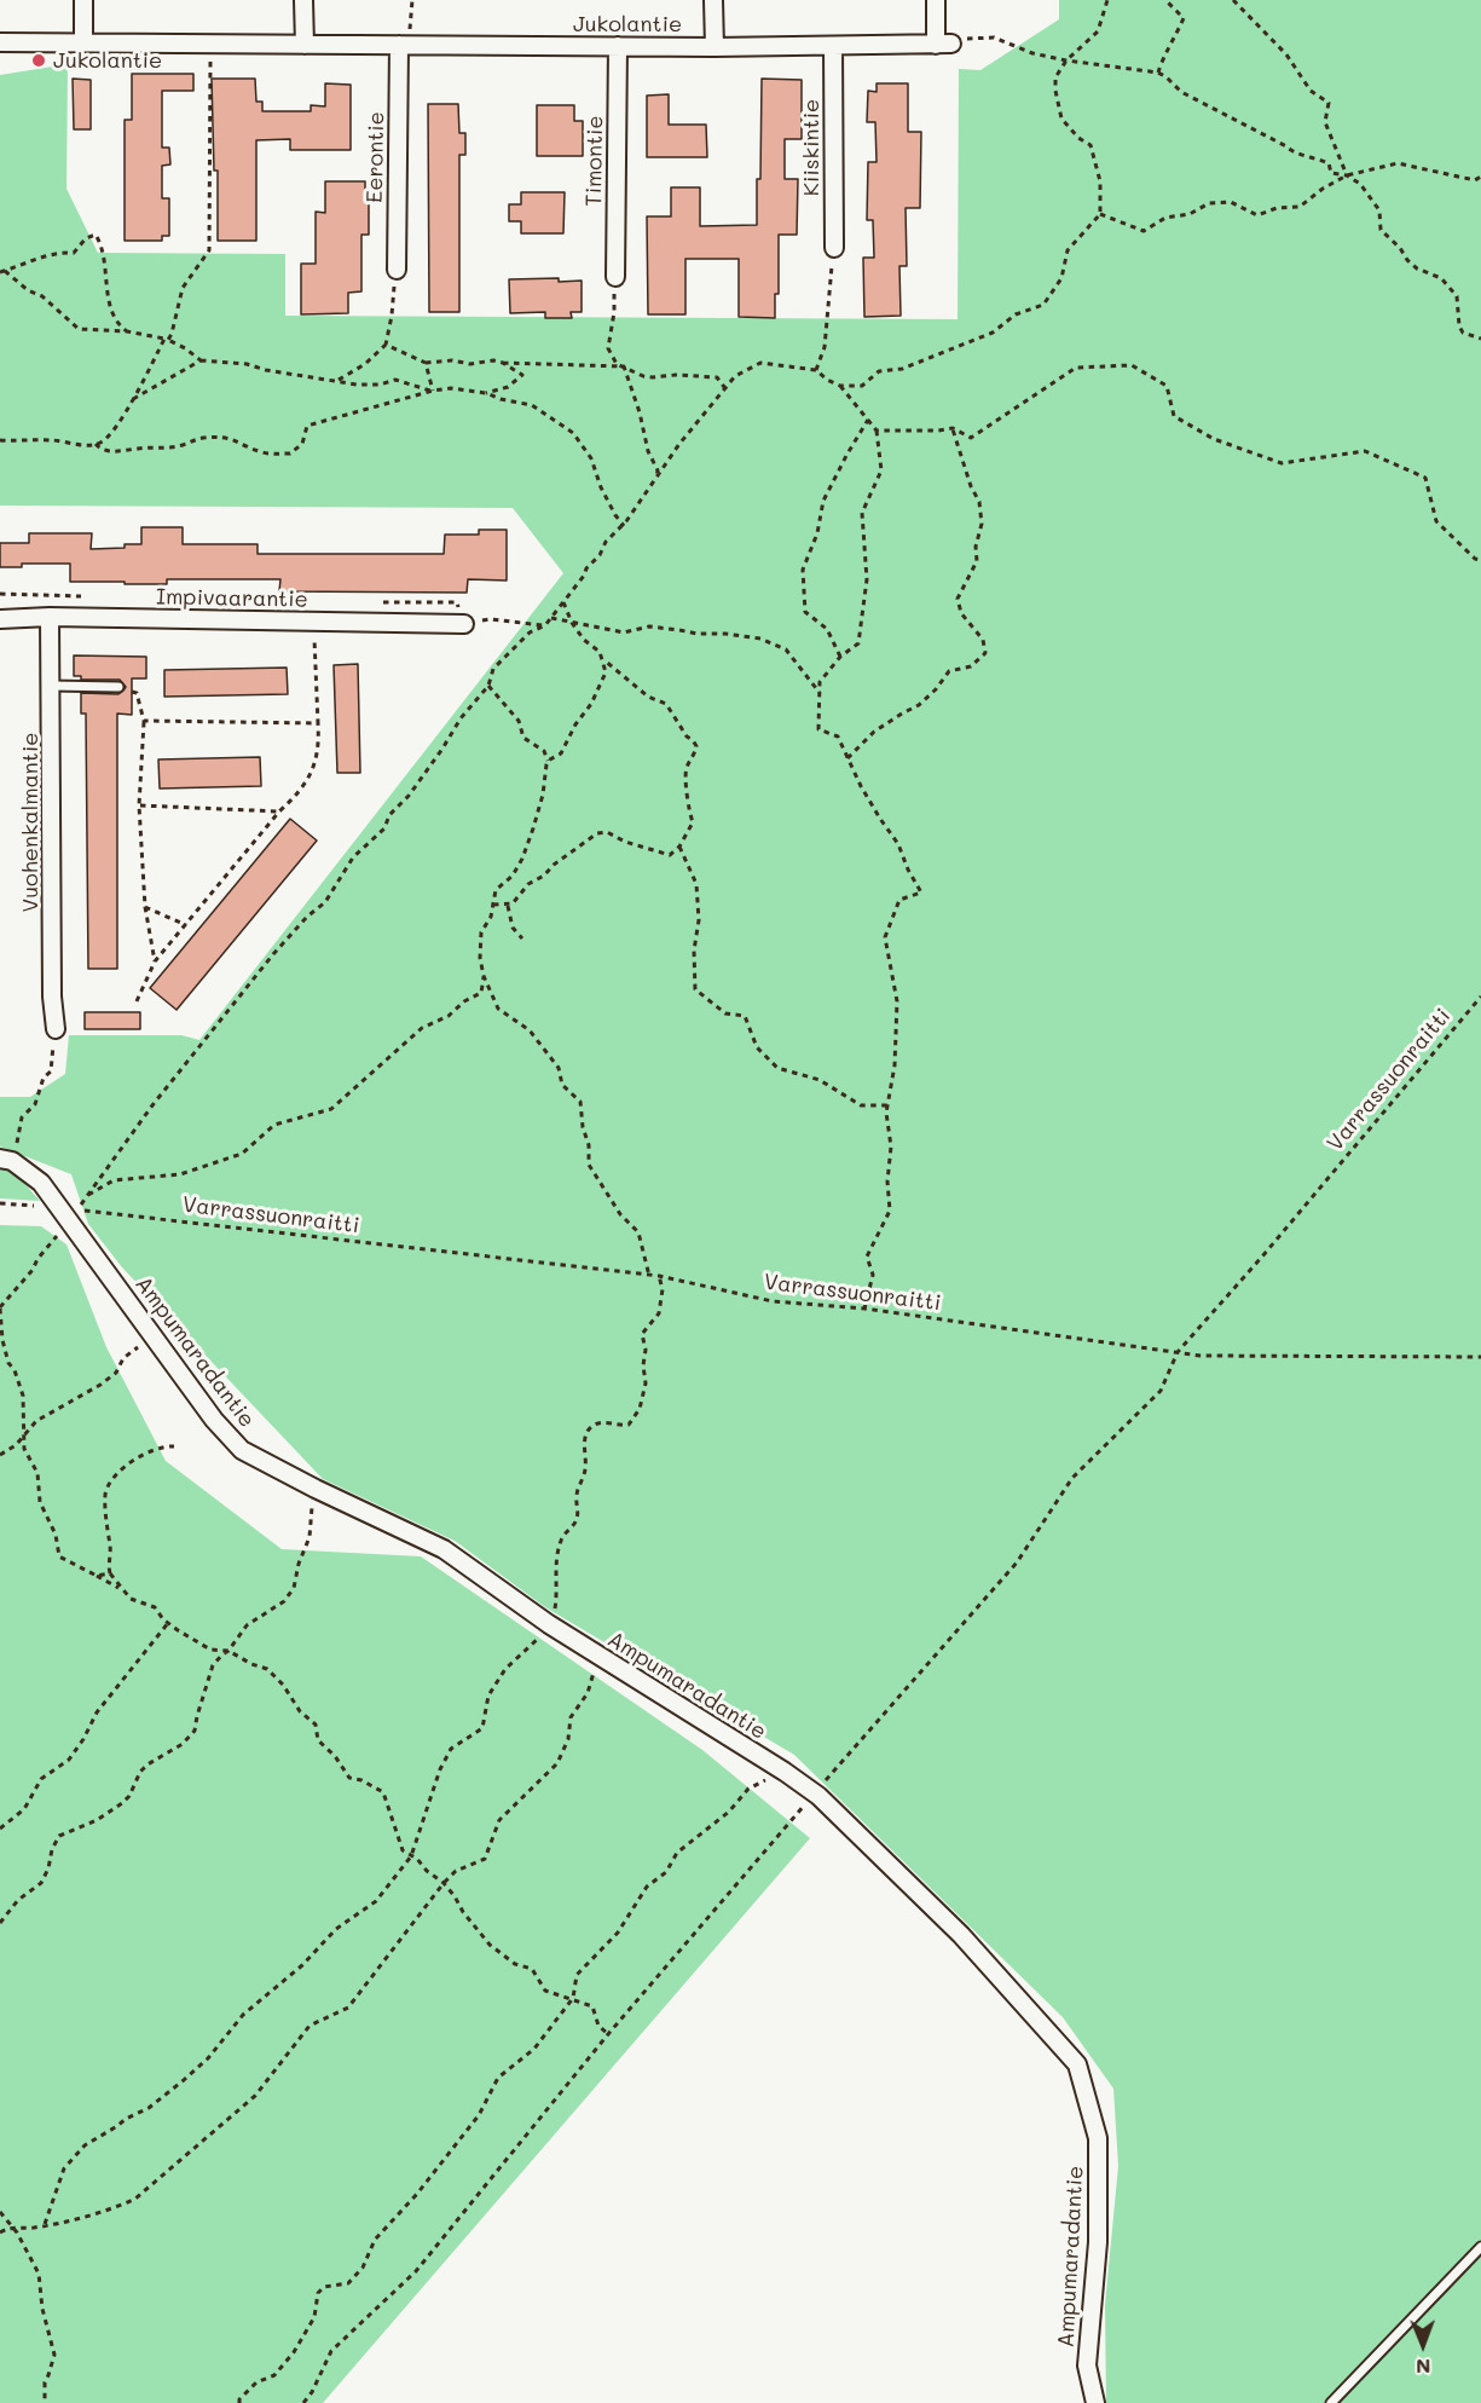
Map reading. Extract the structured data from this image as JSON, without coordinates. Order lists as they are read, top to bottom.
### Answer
{
  "streets": {
    "street": [
      "Jukolantie",
      "Kiiskintie",
      "Eerontie",
      "Timontie",
      "Impivaarantie",
      "Vuohenkalmantie",
      "Ampumaradantie"
    ],
    "path": ["Varrassuonraitti"]
  },
  "crossings": [
    ["Jukolantie", "Kiiskintie"],
    ["Jukolantie", "Eerontie"],
    ["Jukolantie", "Timontie"],
    ["Impivaarantie", "Vuohenkalmantie"],
    ["Varrassuonraitti", "Ampumaradantie"]
  ],
  "places": ["Jukolantie"],
  "north": "bottom"
}
